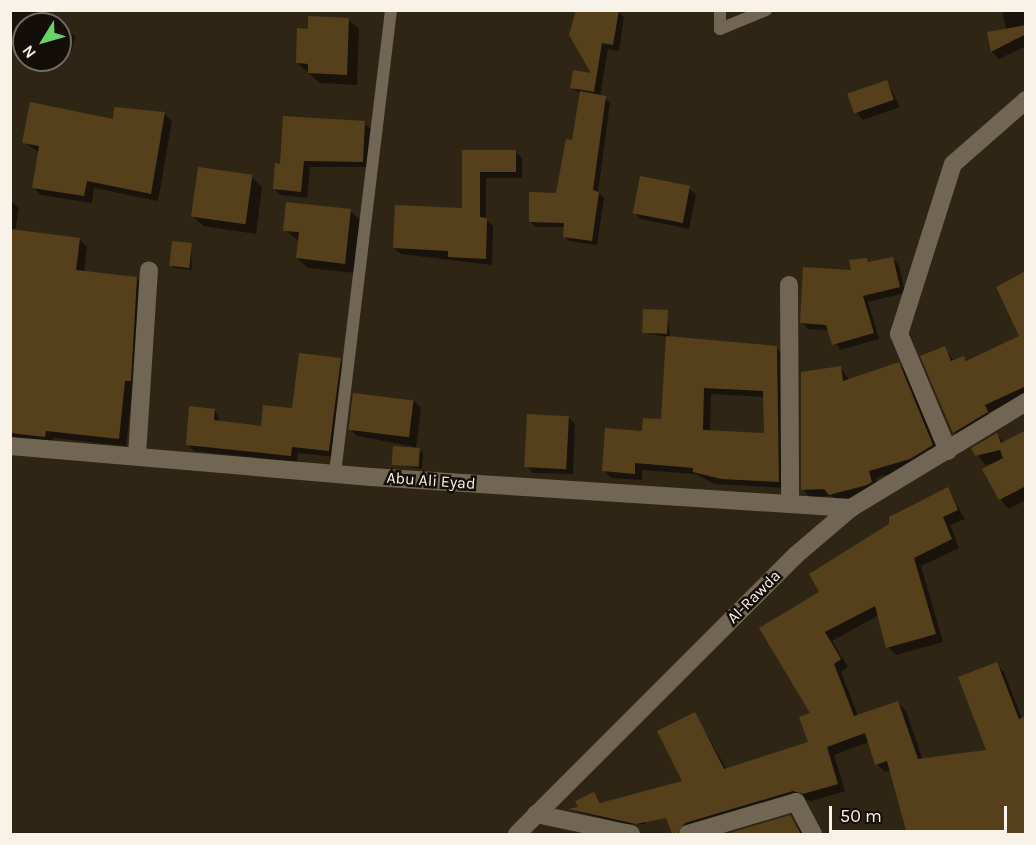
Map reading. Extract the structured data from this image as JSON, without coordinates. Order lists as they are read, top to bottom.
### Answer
{
  "streets": {
    "street": ["Abu Ali Eyad", "Al-Rawda"]
  },
  "crossings": [
    ["Abu Ali Eyad", "Al-Rawda"]
  ],
  "scale_bar": "50 m",
  "north": "bottom left"
}
